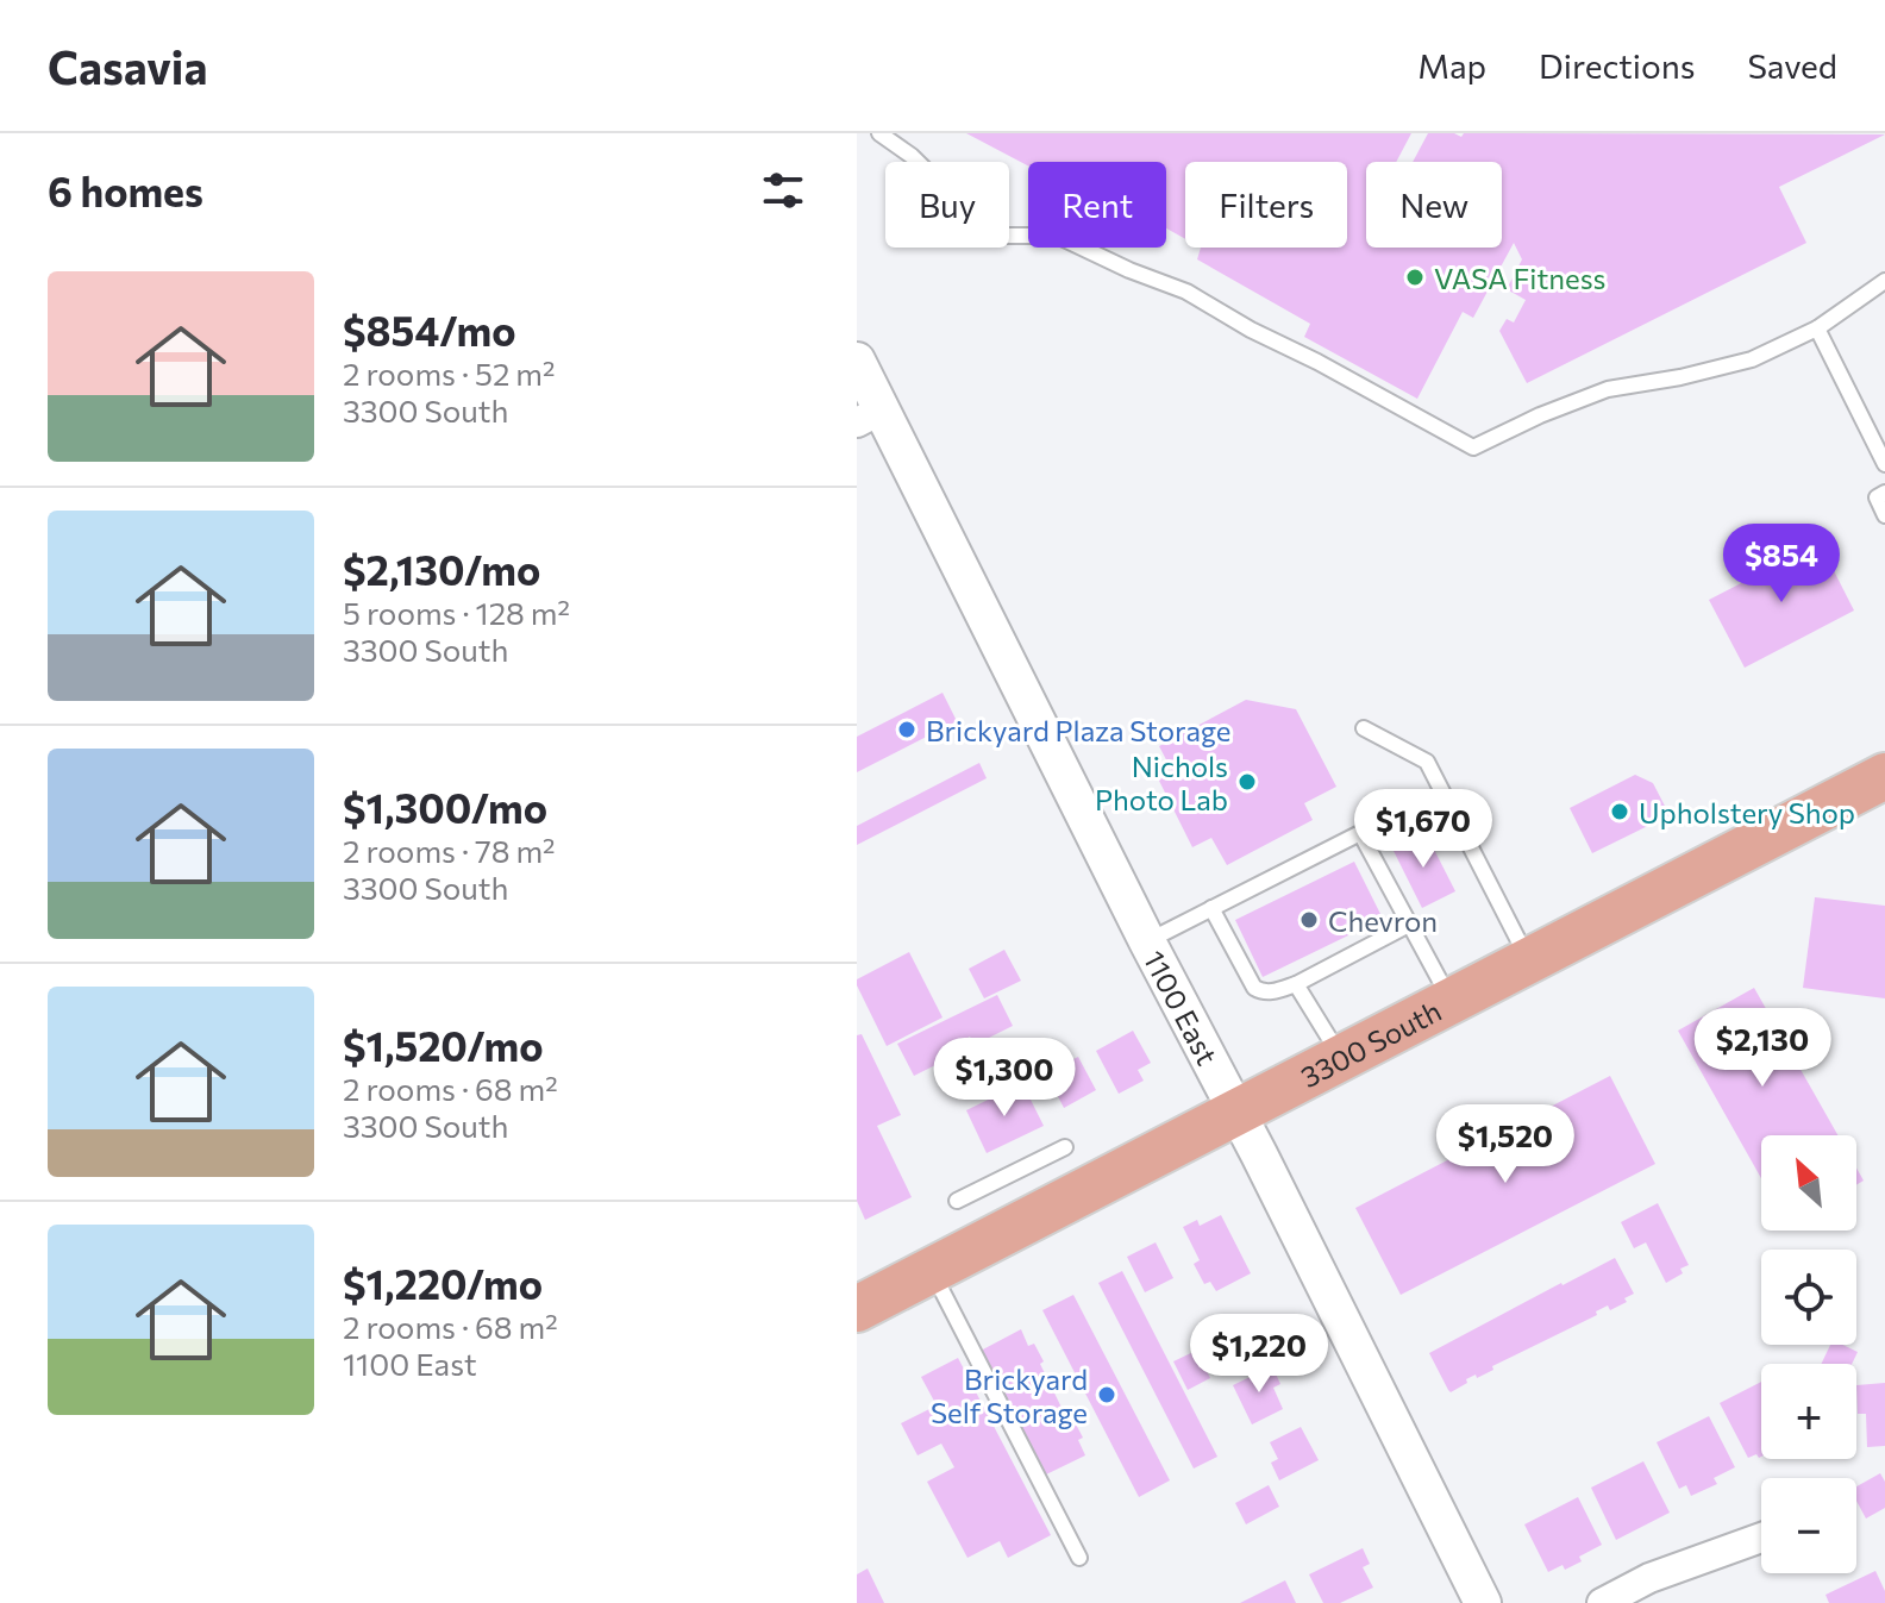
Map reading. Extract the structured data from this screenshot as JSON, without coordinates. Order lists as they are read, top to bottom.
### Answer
{
  "streets": {
    "main road": ["3300 South"],
    "street": ["1100 East"]
  },
  "crossings": [
    ["1100 East", "3300 South"]
  ],
  "places": [
    "VASA Fitness",
    "Brickyard Plaza Storage",
    "Nichols Photo Lab",
    "Upholstery Shop",
    "Chevron",
    "Brickyard Self Storage"
  ],
  "north": "top left",
  "page": {
    "header": "Casavia",
    "nav": ["Map", "Directions", "Saved"],
    "heading": "6 homes",
    "chip": [
      "Buy",
      "Rent",
      "Filters",
      "New"
    ],
    "list": [
      {
        "name": "$854/mo",
        "note": "2 rooms · 52 m² · 3300 South"
      },
      {
        "name": "$2,130/mo",
        "note": "5 rooms · 128 m² · 3300 South"
      },
      {
        "name": "$1,300/mo",
        "note": "2 rooms · 78 m² · 3300 South"
      },
      {
        "name": "$1,520/mo",
        "note": "2 rooms · 68 m² · 3300 South"
      },
      {
        "name": "$1,220/mo",
        "note": "2 rooms · 68 m² · 1100 East"
      }
    ],
    "price": [
      "$854",
      "$1,670",
      "$2,130",
      "$1,300",
      "$1,520",
      "$1,220"
    ],
    "map_buttons": ["+", "−"]
  }
}
